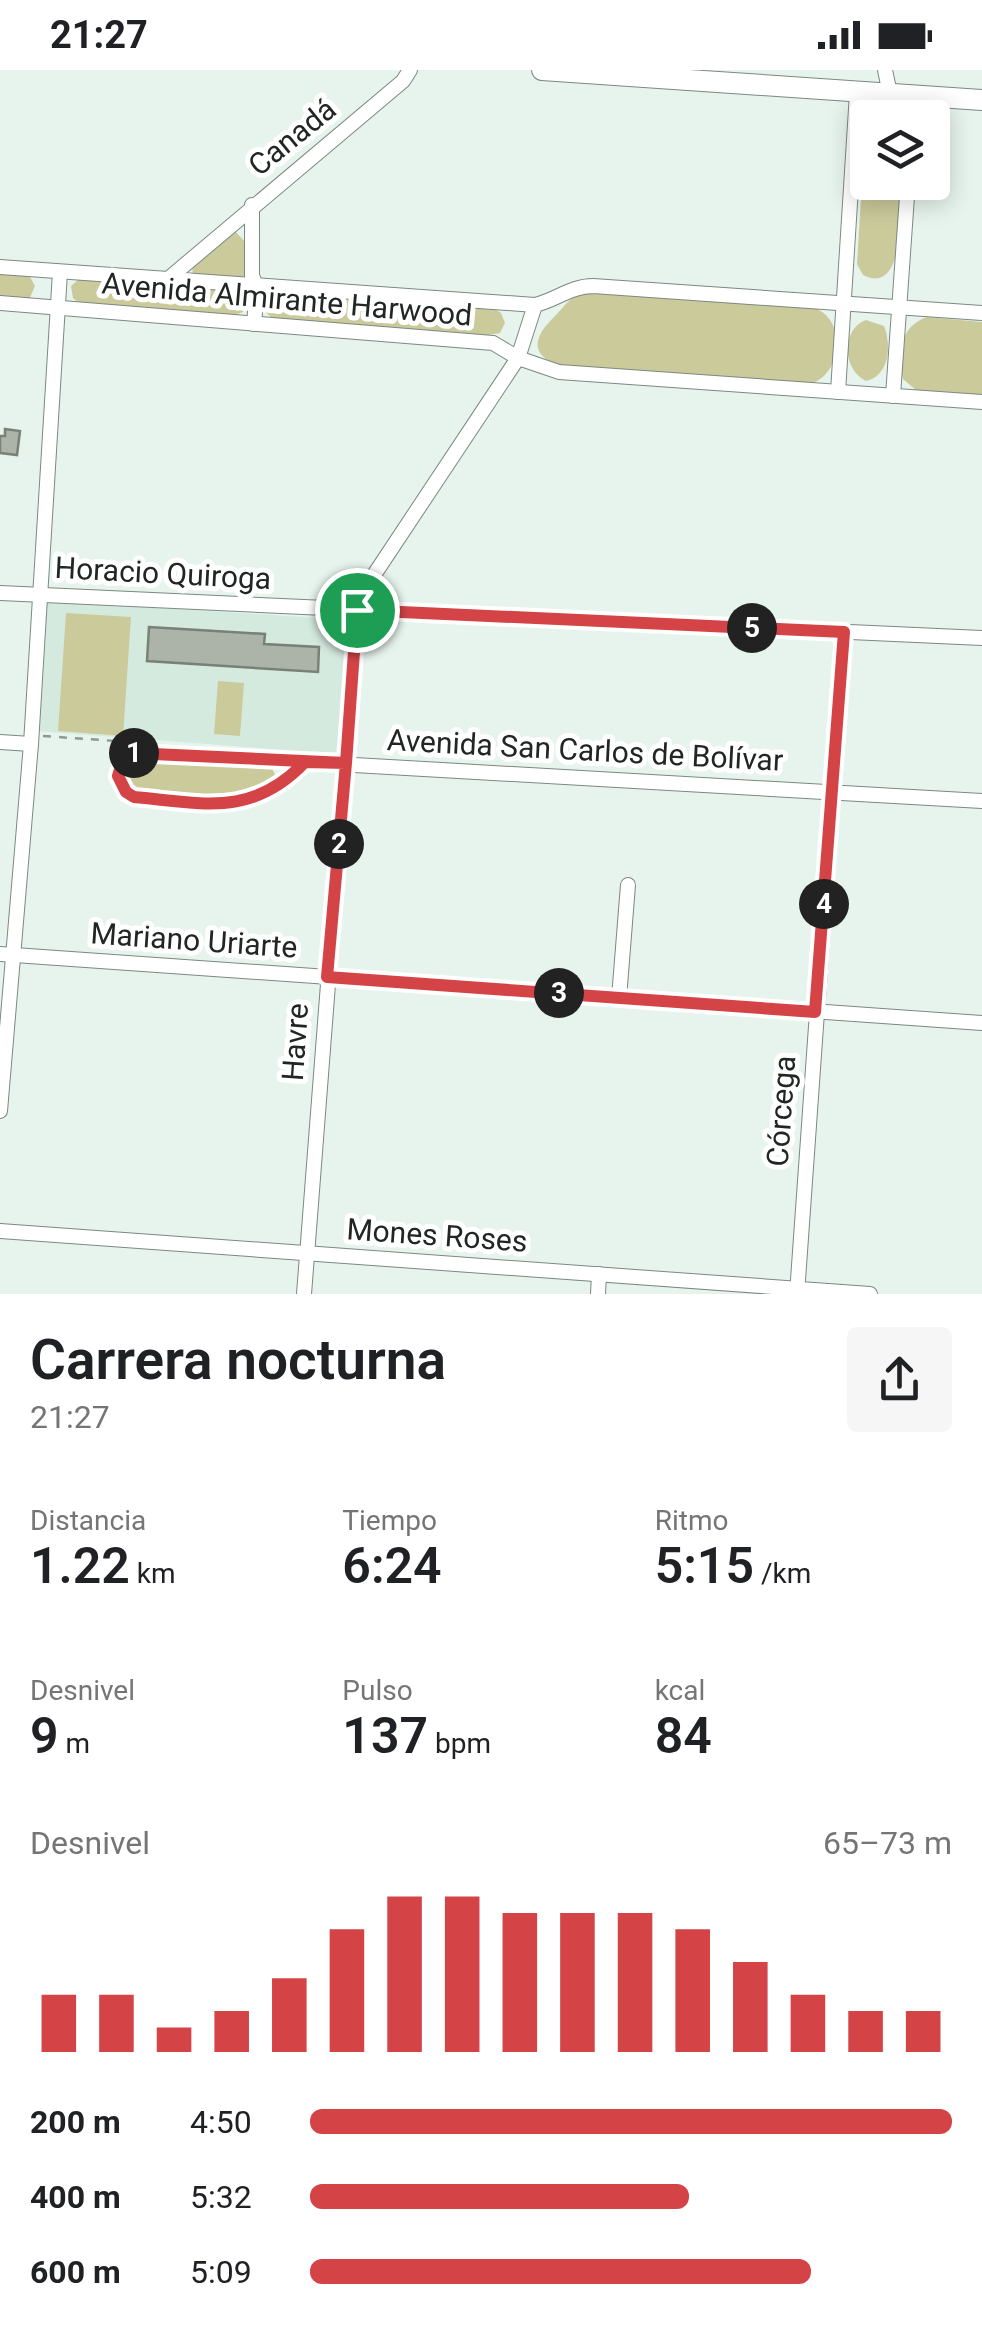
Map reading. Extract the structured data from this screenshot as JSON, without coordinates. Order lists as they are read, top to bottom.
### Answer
{
  "streets": {
    "street": [
      "Canadá",
      "Avenida Almirante Harwood",
      "Horacio Quiroga",
      "Avenida San Carlos de Bolívar",
      "Mariano Uriarte",
      "Havre",
      "Córcega",
      "Mones Roses"
    ]
  },
  "crossings": [
    ["Canadá", "Avenida Almirante Harwood"],
    ["Avenida Almirante Harwood", "Havre"],
    ["Horacio Quiroga", "Havre"],
    ["Horacio Quiroga", "Córcega"],
    ["Avenida San Carlos de Bolívar", "Havre"],
    ["Avenida San Carlos de Bolívar", "Córcega"],
    ["Mariano Uriarte", "Havre"],
    ["Mariano Uriarte", "Córcega"],
    ["Havre", "Mones Roses"],
    ["Córcega", "Mones Roses"]
  ],
  "page": {
    "status": "21:27",
    "pins": [
      "5",
      "1",
      "2",
      "4",
      "3"
    ],
    "heading": ["Carrera nocturna", "21:27"],
    "stats": [
      ["Distancia", "1.22 km"],
      ["Tiempo", "6:24"],
      ["Ritmo", "5:15 /km"],
      ["Desnivel", "9 m"],
      ["Pulso", "137 bpm"],
      ["kcal", "84"]
    ],
    "chart": ["Desnivel", "65–73 m"],
    "list": [
      {
        "name": "200 m",
        "note": "4:50"
      },
      {
        "name": "400 m",
        "note": "5:32"
      },
      {
        "name": "600 m",
        "note": "5:09"
      }
    ]
  }
}
